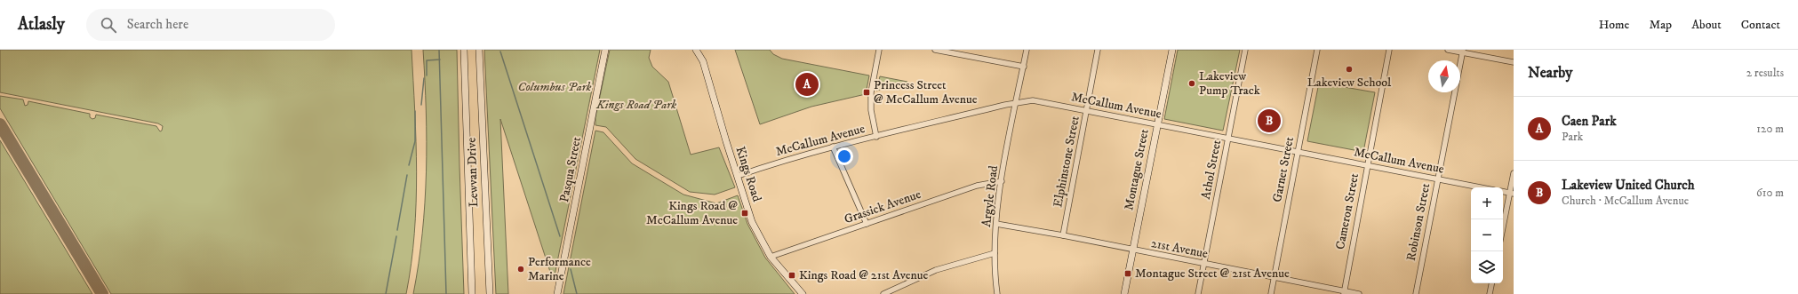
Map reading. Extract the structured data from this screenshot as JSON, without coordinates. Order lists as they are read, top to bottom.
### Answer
{
  "streets": {
    "street": [
      "McCallum Avenue",
      "Elphinstone Street",
      "Pasqua Street",
      "Montague Street",
      "Athol Street",
      "Garnet Street",
      "Lewvan Drive",
      "Kings Road",
      "Argyle Road",
      "Grassick Avenue",
      "Cameron Street",
      "Robinson Street",
      "21st Avenue"
    ]
  },
  "crossings": [
    ["McCallum Avenue", "Elphinstone Street"],
    ["McCallum Avenue", "Montague Street"],
    ["McCallum Avenue", "Athol Street"],
    ["McCallum Avenue", "Garnet Street"],
    ["McCallum Avenue", "Kings Road"],
    ["McCallum Avenue", "Argyle Road"],
    ["McCallum Avenue", "Cameron Street"],
    ["McCallum Avenue", "Robinson Street"],
    ["Elphinstone Street", "21st Avenue"],
    ["Montague Street", "21st Avenue"],
    ["Athol Street", "21st Avenue"],
    ["Garnet Street", "21st Avenue"],
    ["Kings Road", "Grassick Avenue"],
    ["Argyle Road", "Grassick Avenue"],
    ["Argyle Road", "21st Avenue"],
    ["Cameron Street", "21st Avenue"]
  ],
  "parks": ["Columbus Park", "Kings Road Park"],
  "places": {
    "other": ["Lakeview School", "Lakeview Pump Track", "Performance Marine"],
    "transit": [
      "Princess Street @ McCallum Avenue",
      "Kings Road @ McCallum Avenue",
      "Montague Street @ 21st Avenue",
      "Kings Road @ 21st Avenue"
    ]
  },
  "north": "top",
  "page": {
    "header": "Atlasly",
    "search": "Search here",
    "nav": [
      "Home",
      "Map",
      "About",
      "Contact"
    ],
    "heading": ["Nearby", "2 results"],
    "pins": ["A", "B"],
    "list": [
      {
        "mark": "A",
        "name": "Caen Park",
        "note": "Park",
        "value": "120 m"
      },
      {
        "mark": "B",
        "name": "Lakeview United Church",
        "note": "Church · McCallum Avenue",
        "value": "610 m"
      }
    ],
    "map_buttons": ["+", "−"]
  }
}
